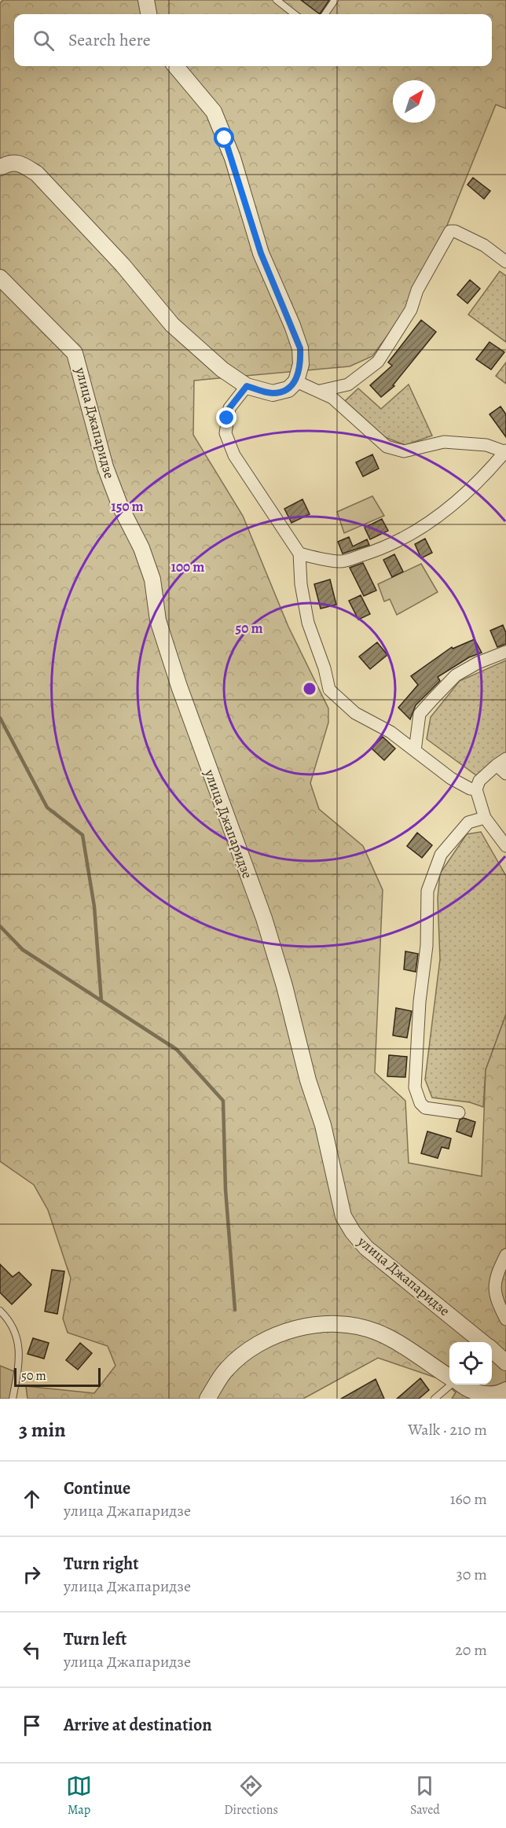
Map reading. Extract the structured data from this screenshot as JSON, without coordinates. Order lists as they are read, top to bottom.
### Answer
{
  "streets": {
    "street": ["улица Джапаридзе"]
  },
  "scale_bar": "50 m",
  "north": "top right",
  "page": {
    "search": "Search here",
    "scale": "50 m",
    "heading": ["3 min", "Walk · 210 m"],
    "list": [
      ["Continue", "улица Джапаридзе", "160 m"],
      ["Turn right", "улица Джапаридзе", "30 m"],
      ["Turn left", "улица Джапаридзе", "20 m"],
      "Arrive at destination"
    ],
    "nav": ["Map", "Directions", "Saved"]
  },
  "rings": ["150 m", "100 m", "50 m"]
}
